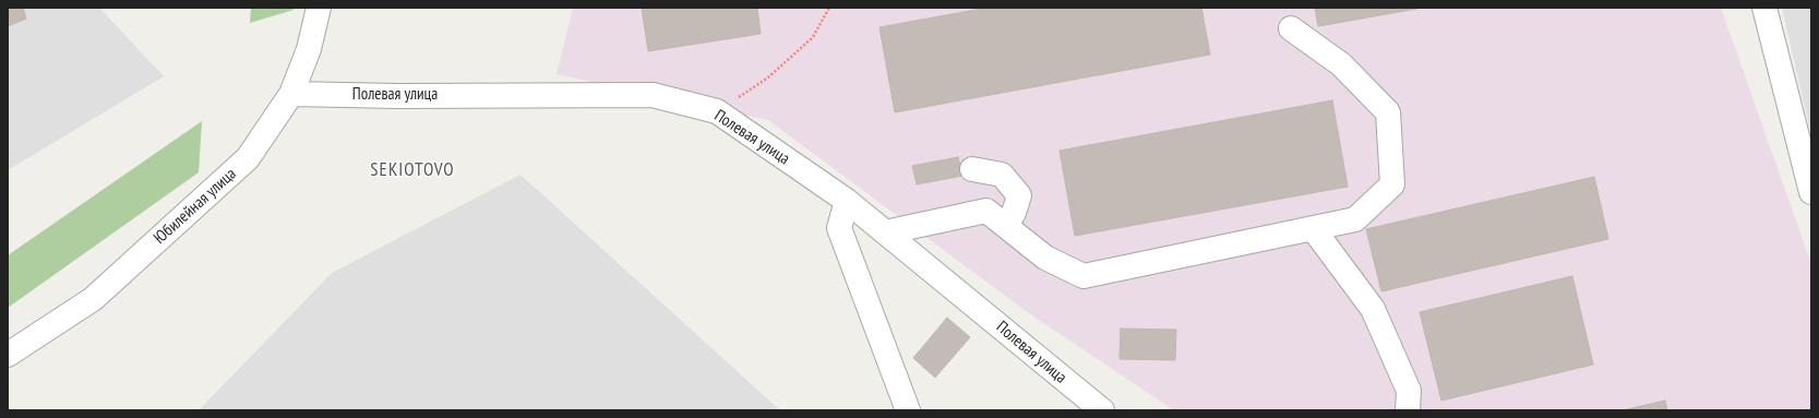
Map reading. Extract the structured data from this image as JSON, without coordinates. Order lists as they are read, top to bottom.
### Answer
{
  "streets": {
    "street": ["Полевая улица", "Юбилейная улица"]
  },
  "crossings": [
    ["Полевая улица", "Юбилейная улица"]
  ],
  "districts": ["SEKIOTOVO"]
}
